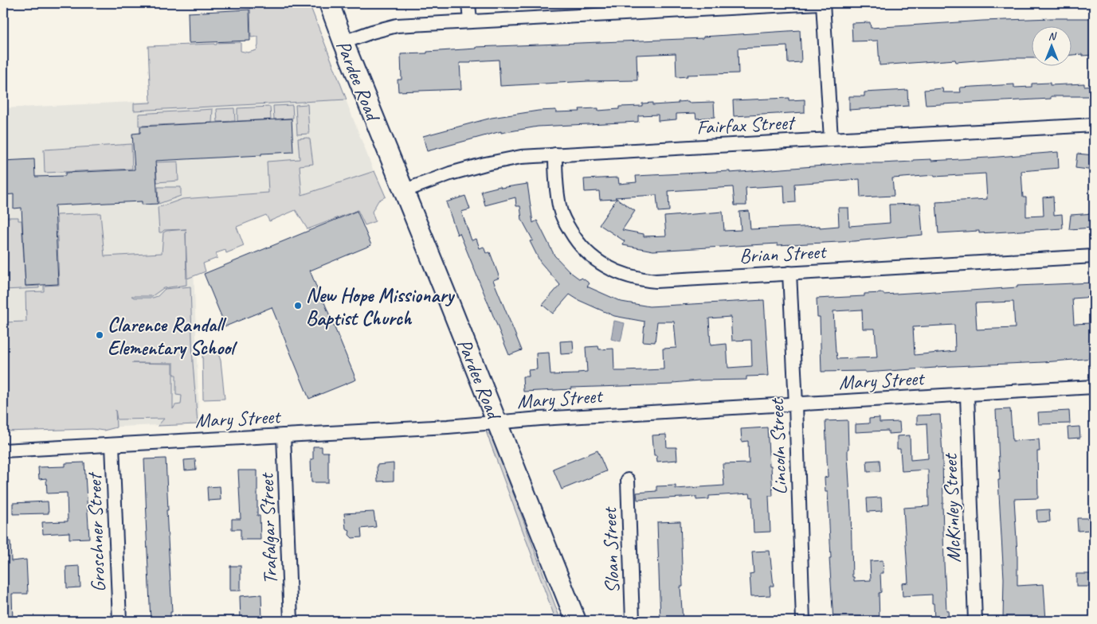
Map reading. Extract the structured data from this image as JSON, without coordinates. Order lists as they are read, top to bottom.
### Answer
{
  "streets": {
    "main road": ["Pardee Road"],
    "street": [
      "Fairfax Street",
      "Brian Street",
      "Mary Street",
      "Lincoln Street",
      "McKinley Street",
      "Trafalgar Street",
      "Groschner Street",
      "Sloan Street"
    ]
  },
  "crossings": [
    ["Pardee Road", "Fairfax Street"],
    ["Pardee Road", "Mary Street"],
    ["Fairfax Street", "Brian Street"],
    ["Brian Street", "Lincoln Street"],
    ["Mary Street", "Lincoln Street"],
    ["Mary Street", "McKinley Street"],
    ["Mary Street", "Trafalgar Street"],
    ["Mary Street", "Groschner Street"]
  ],
  "places": ["New Hope Missionary Baptist Church", "Clarence Randall Elementary School"],
  "north": "top"
}
